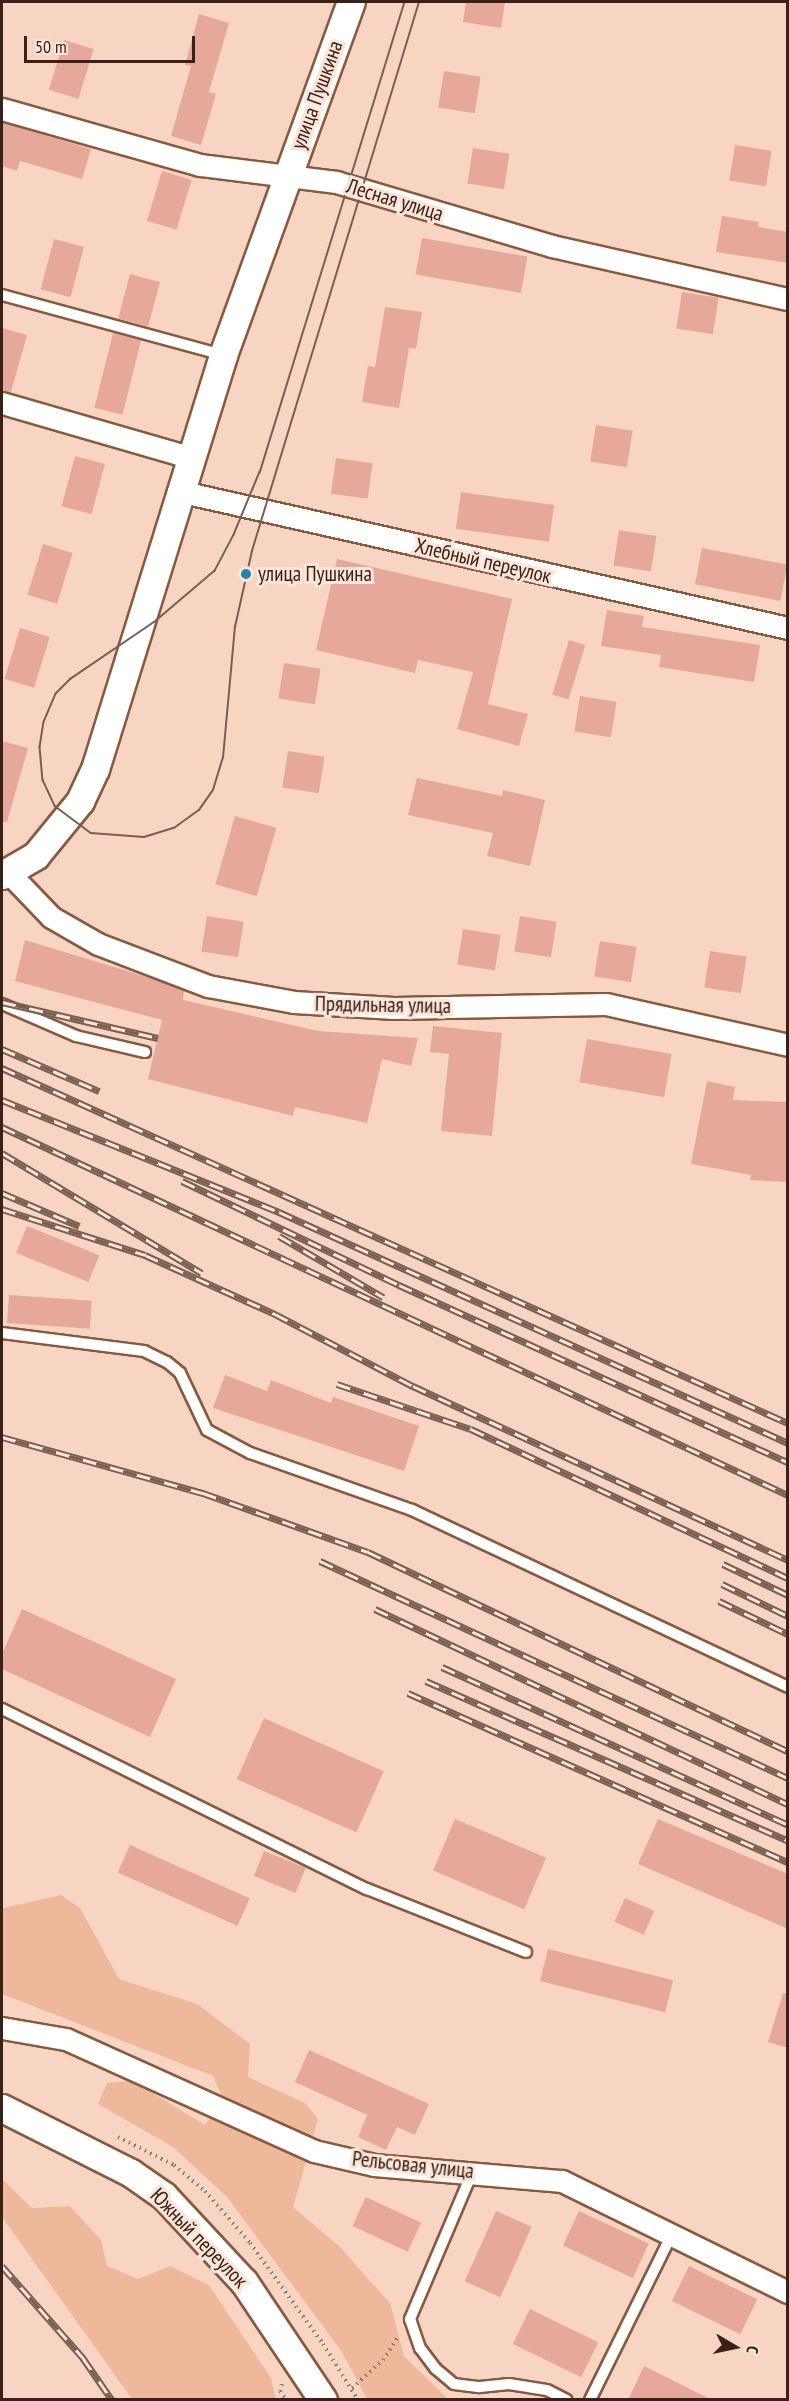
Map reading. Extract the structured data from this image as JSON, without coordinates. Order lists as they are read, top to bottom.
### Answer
{
  "streets": {
    "street": [
      "улица Пушкина",
      "Лесная улица",
      "Хлебный переулок",
      "Прядильная улица",
      "Рельсовая улица",
      "Южный переулок"
    ]
  },
  "crossings": [
    ["улица Пушкина", "Лесная улица"],
    ["улица Пушкина", "Хлебный переулок"],
    ["улица Пушкина", "Прядильная улица"]
  ],
  "places": ["улица Пушкина"],
  "scale_bar": "50 m",
  "north": "right"
}
